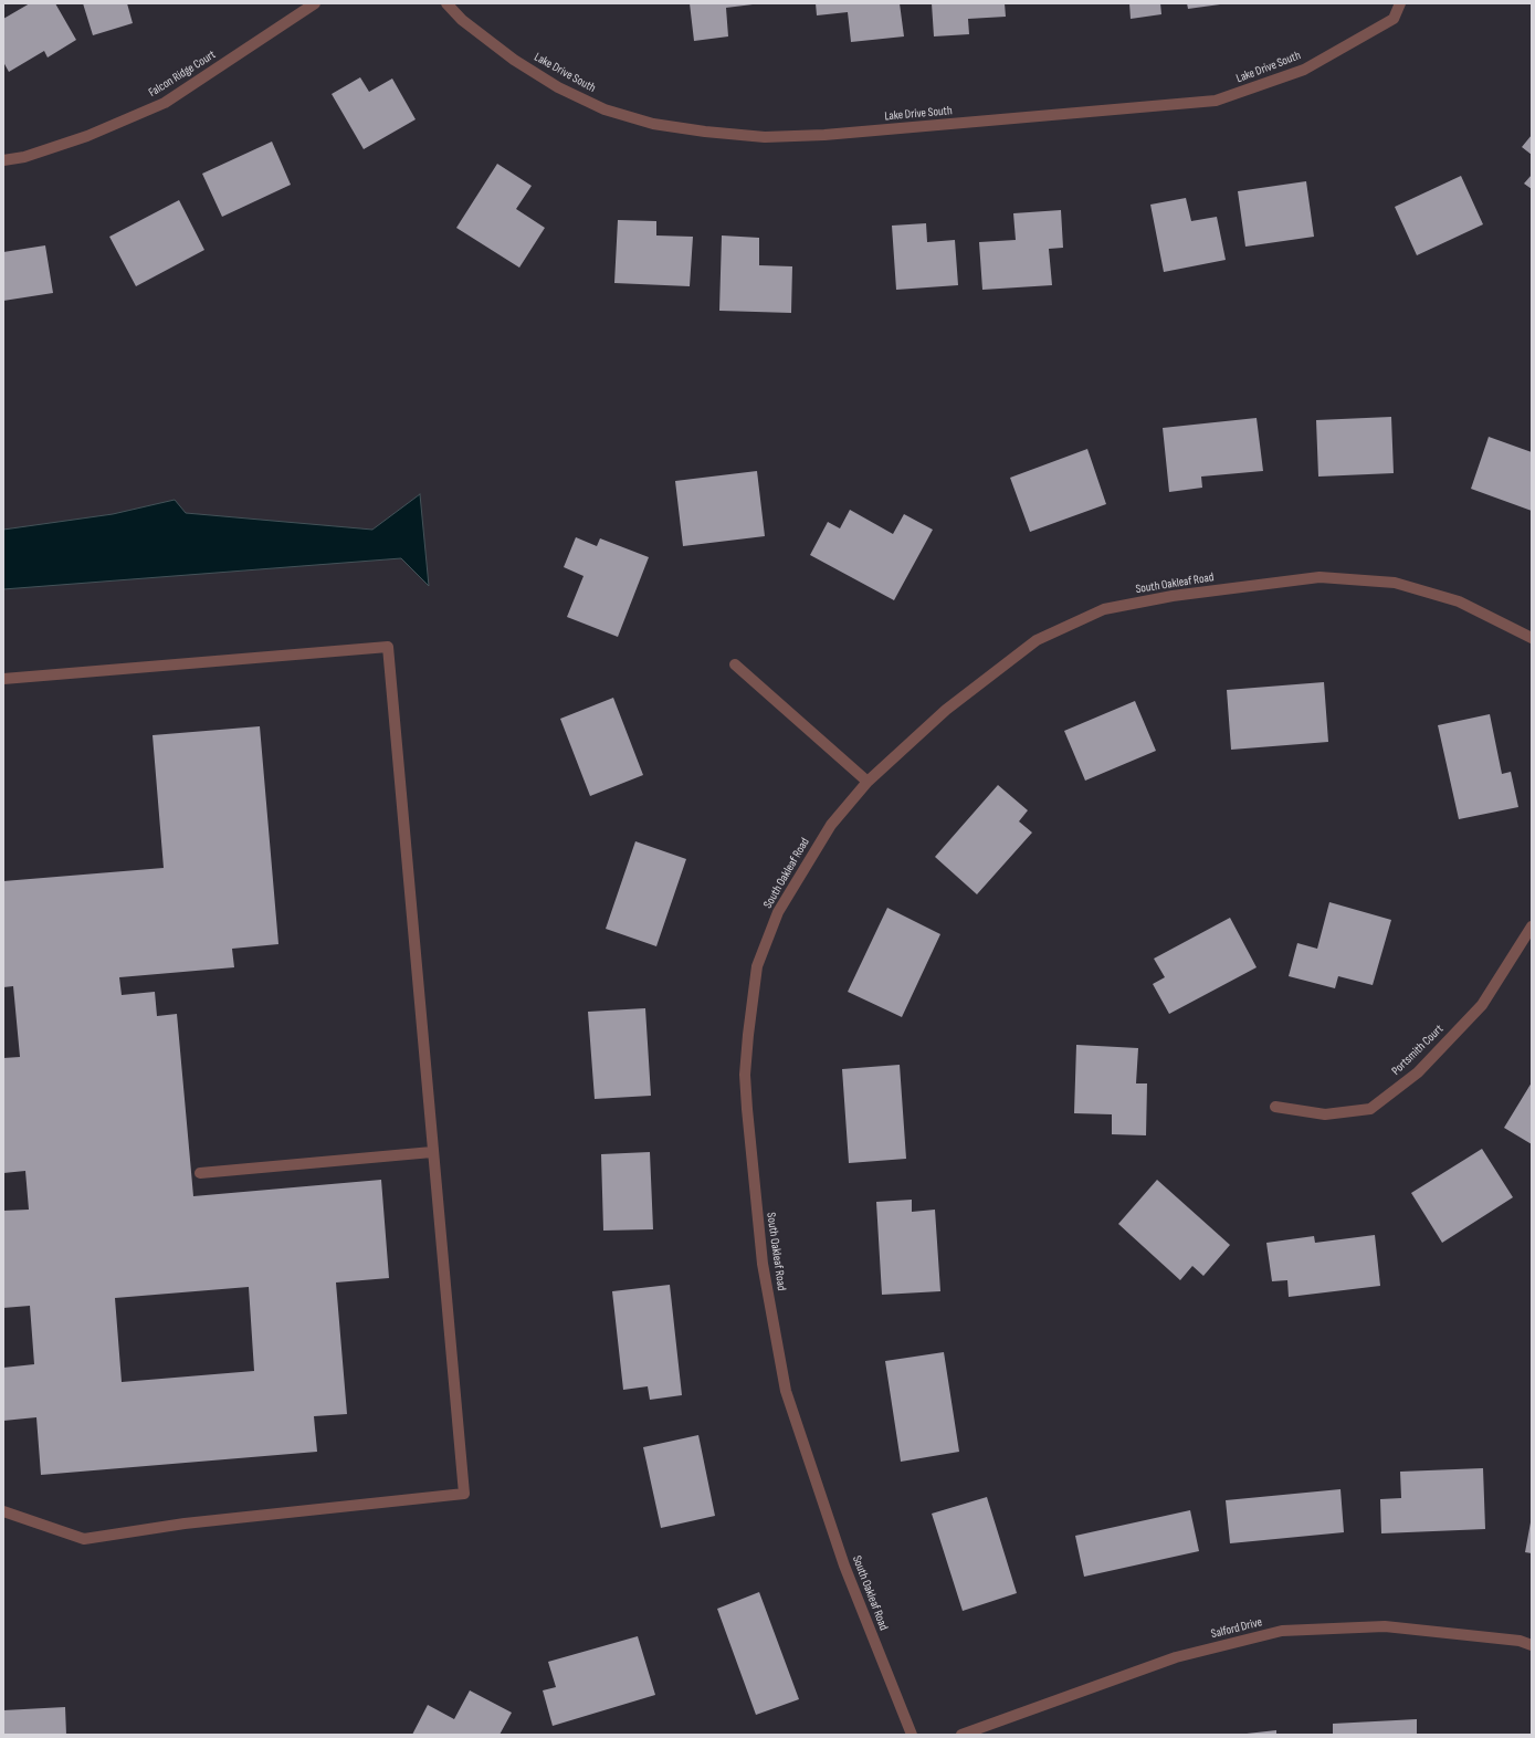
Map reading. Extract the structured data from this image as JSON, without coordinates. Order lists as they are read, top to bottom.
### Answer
{
  "streets": {
    "street": [
      "Lake Drive South",
      "Falcon Ridge Court",
      "South Oakleaf Road",
      "Portsmith Court",
      "Salford Drive"
    ]
  }
}
